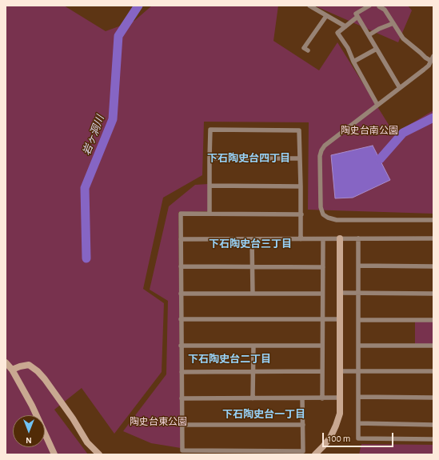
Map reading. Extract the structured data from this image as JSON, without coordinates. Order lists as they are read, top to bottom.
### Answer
{
  "districts": [
    "下石陶史台四丁目",
    "下石陶史台三丁目",
    "下石陶史台二丁目",
    "下石陶史台一丁目"
  ],
  "water": ["岩ヶ洞川"],
  "parks": ["陶史台南公園", "陶史台東公園"],
  "scale_bar": "100 m",
  "north": "bottom"
}
